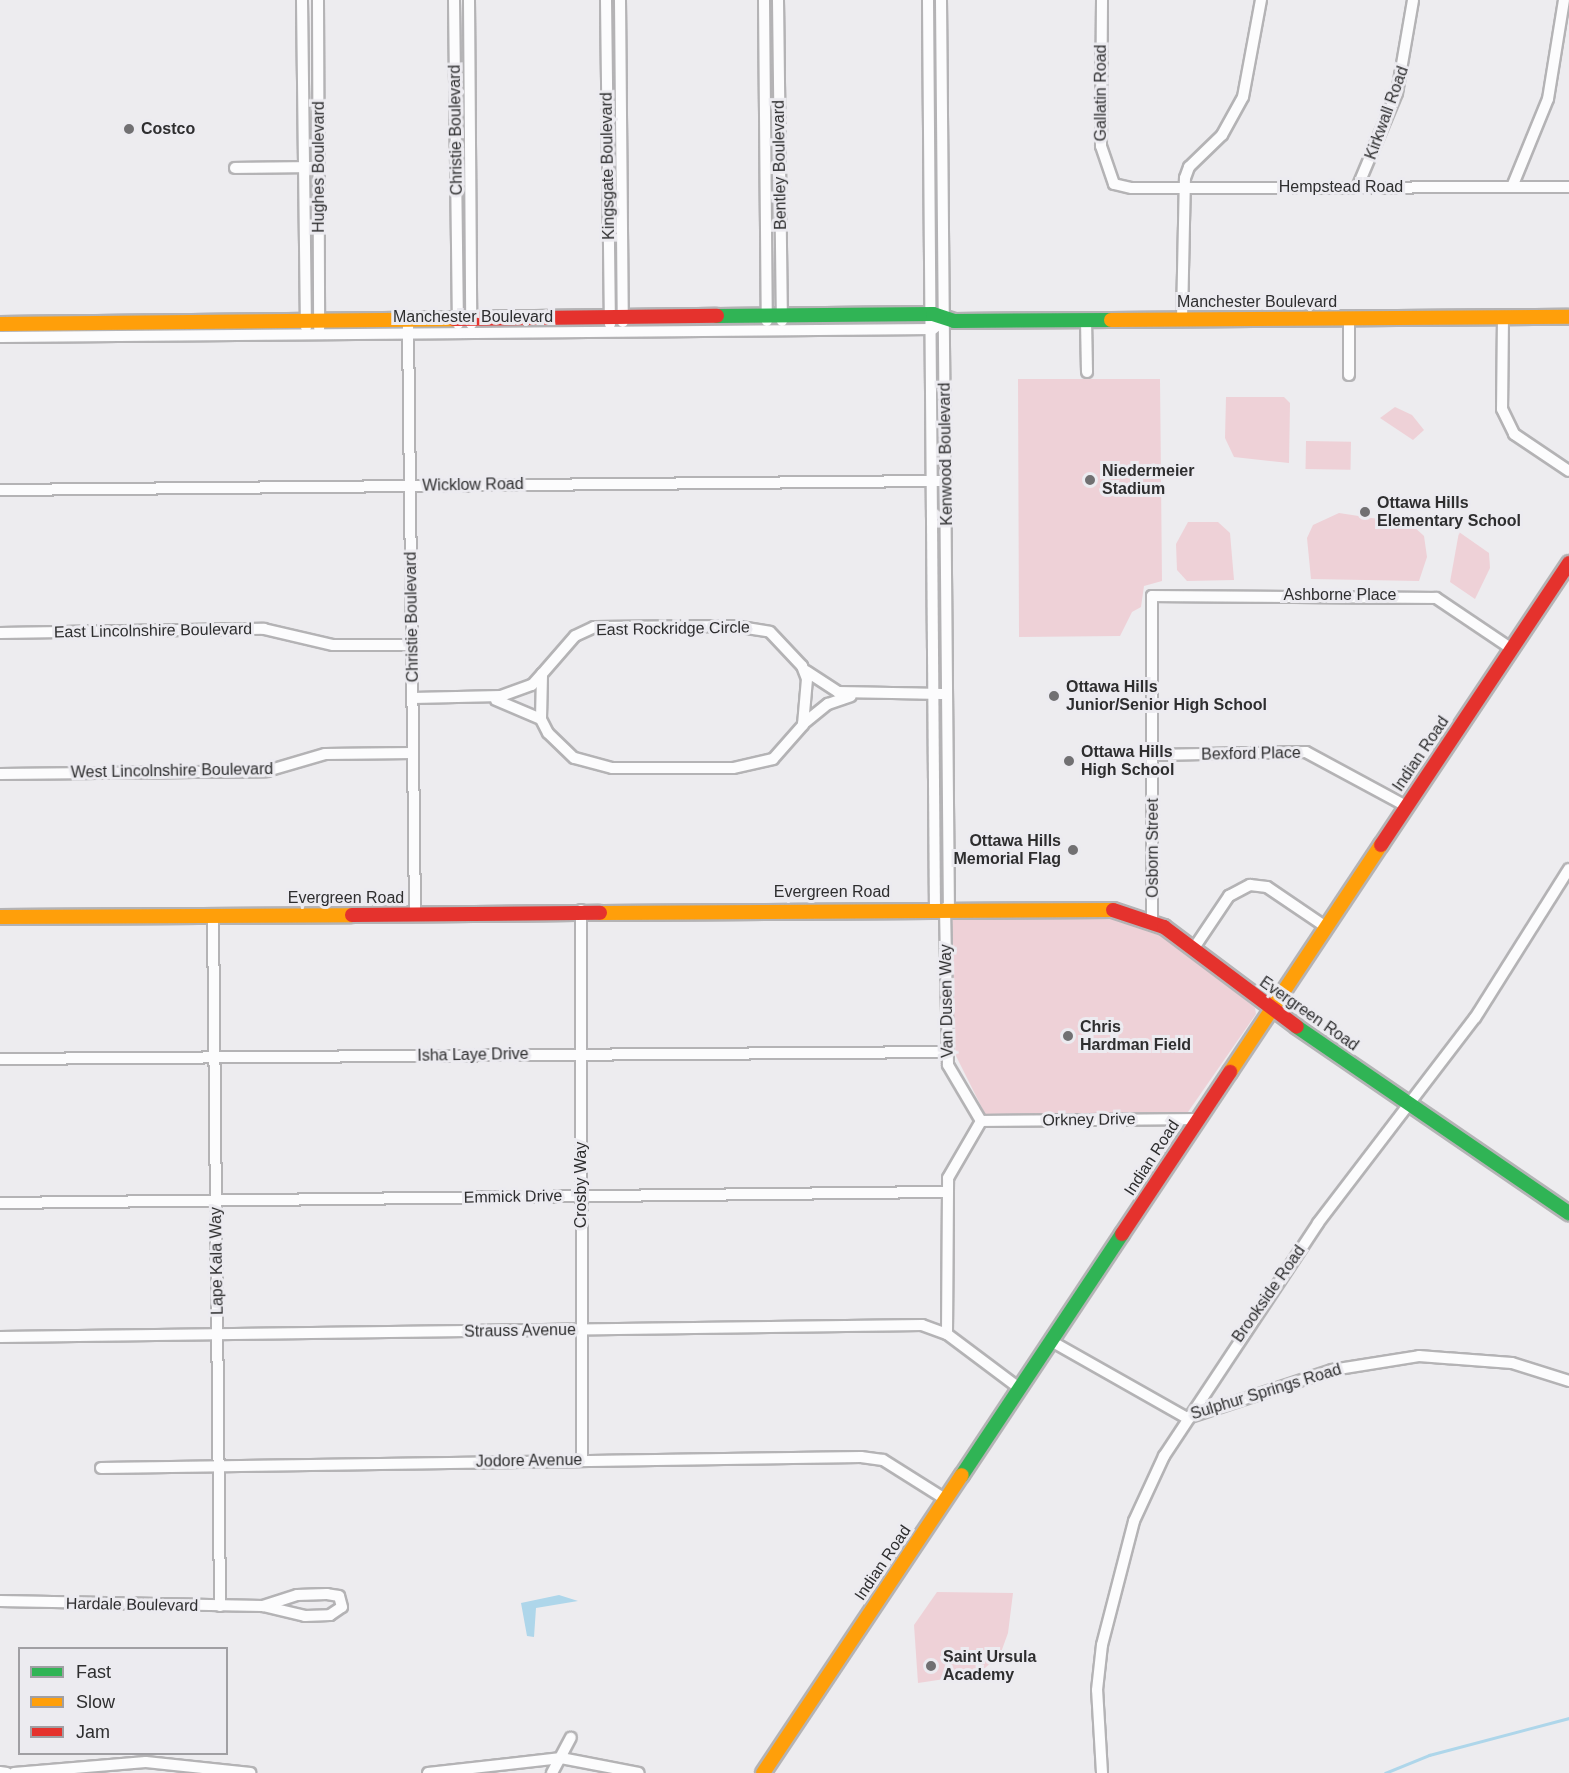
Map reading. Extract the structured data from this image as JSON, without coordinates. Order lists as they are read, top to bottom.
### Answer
{
  "streets": {
    "street": [
      "Gallatin Road",
      "Kirkwall Road",
      "Christie Boulevard",
      "Bentley Boulevard",
      "Kingsgate Boulevard",
      "Hughes Boulevard",
      "Hempstead Road",
      "Manchester Boulevard",
      "Kenwood Boulevard",
      "Wicklow Road",
      "Ashborne Place",
      "East Rockridge Circle",
      "East Lincolnshire Boulevard",
      "Bexford Place",
      "Indian Road",
      "West Lincolnshire Boulevard",
      "Osborn Street",
      "Evergreen Road",
      "Van Dusen Way",
      "Isha Laye Drive",
      "Orkney Drive",
      "Crosby Way",
      "Emmick Drive",
      "Lape Kala Way",
      "Brookside Road",
      "Strauss Avenue",
      "Sulphur Springs Road",
      "Jodore Avenue",
      "Hardale Boulevard"
    ]
  },
  "crossings": [
    ["Gallatin Road", "Hempstead Road"],
    ["Kirkwall Road", "Hempstead Road"],
    ["Christie Boulevard", "Manchester Boulevard"],
    ["Christie Boulevard", "Wicklow Road"],
    ["Christie Boulevard", "East Lincolnshire Boulevard"],
    ["Christie Boulevard", "West Lincolnshire Boulevard"],
    ["Christie Boulevard", "Evergreen Road"],
    ["Bentley Boulevard", "Manchester Boulevard"],
    ["Kingsgate Boulevard", "Manchester Boulevard"],
    ["Hughes Boulevard", "Manchester Boulevard"],
    ["Manchester Boulevard", "Kenwood Boulevard"],
    ["Kenwood Boulevard", "Wicklow Road"],
    ["Kenwood Boulevard", "Evergreen Road"],
    ["Kenwood Boulevard", "Van Dusen Way"],
    ["Ashborne Place", "Indian Road"],
    ["Ashborne Place", "Osborn Street"],
    ["Bexford Place", "Indian Road"],
    ["Bexford Place", "Osborn Street"],
    ["Indian Road", "Evergreen Road"],
    ["Indian Road", "Orkney Drive"],
    ["Indian Road", "Strauss Avenue"],
    ["Indian Road", "Sulphur Springs Road"],
    ["Indian Road", "Jodore Avenue"],
    ["Osborn Street", "Evergreen Road"],
    ["Evergreen Road", "Van Dusen Way"],
    ["Evergreen Road", "Crosby Way"],
    ["Evergreen Road", "Lape Kala Way"],
    ["Evergreen Road", "Brookside Road"],
    ["Van Dusen Way", "Isha Laye Drive"],
    ["Van Dusen Way", "Orkney Drive"],
    ["Isha Laye Drive", "Crosby Way"],
    ["Isha Laye Drive", "Lape Kala Way"],
    ["Crosby Way", "Emmick Drive"],
    ["Crosby Way", "Strauss Avenue"],
    ["Crosby Way", "Jodore Avenue"],
    ["Emmick Drive", "Lape Kala Way"],
    ["Lape Kala Way", "Strauss Avenue"],
    ["Lape Kala Way", "Jodore Avenue"],
    ["Lape Kala Way", "Hardale Boulevard"],
    ["Brookside Road", "Sulphur Springs Road"]
  ],
  "places": [
    "Costco",
    "Niedermeier Stadium",
    "Ottawa Hills Elementary School",
    "Ottawa Hills Junior/Senior High School",
    "Ottawa Hills High School",
    "Ottawa Hills Memorial Flag",
    "Chris Hardman Field",
    "Saint Ursula Academy"
  ],
  "legend": ["Fast", "Slow", "Jam"]
}
